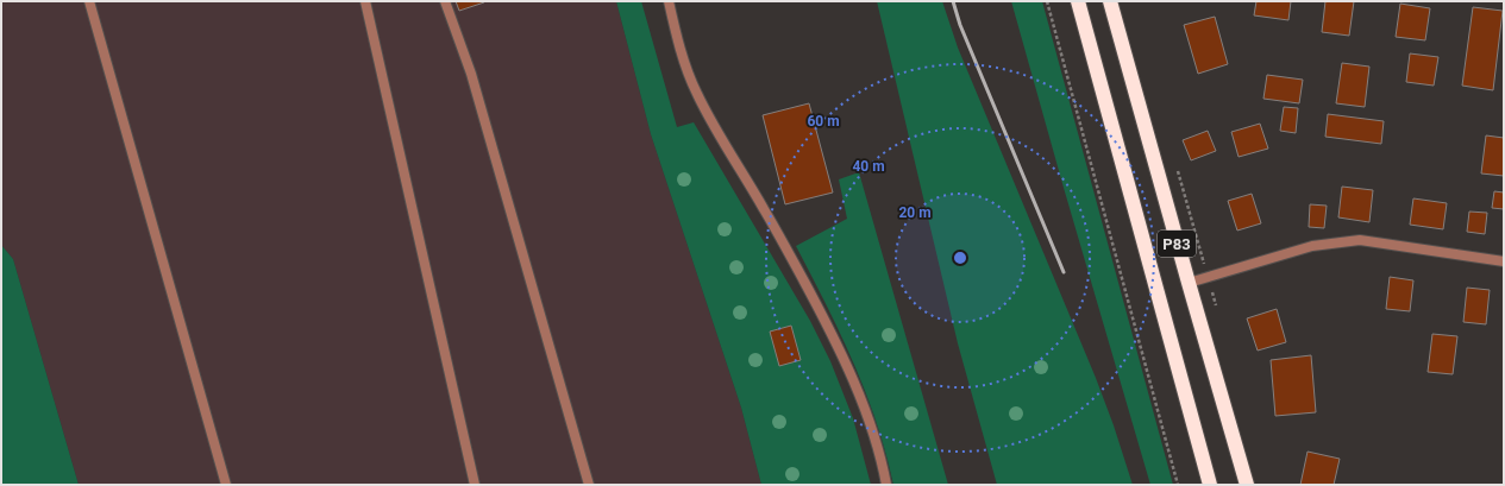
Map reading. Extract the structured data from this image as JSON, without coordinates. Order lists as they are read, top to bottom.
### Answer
{
  "streets": {
    "highway": ["Р83"]
  },
  "rings": ["60 m", "40 m", "20 m"]
}
